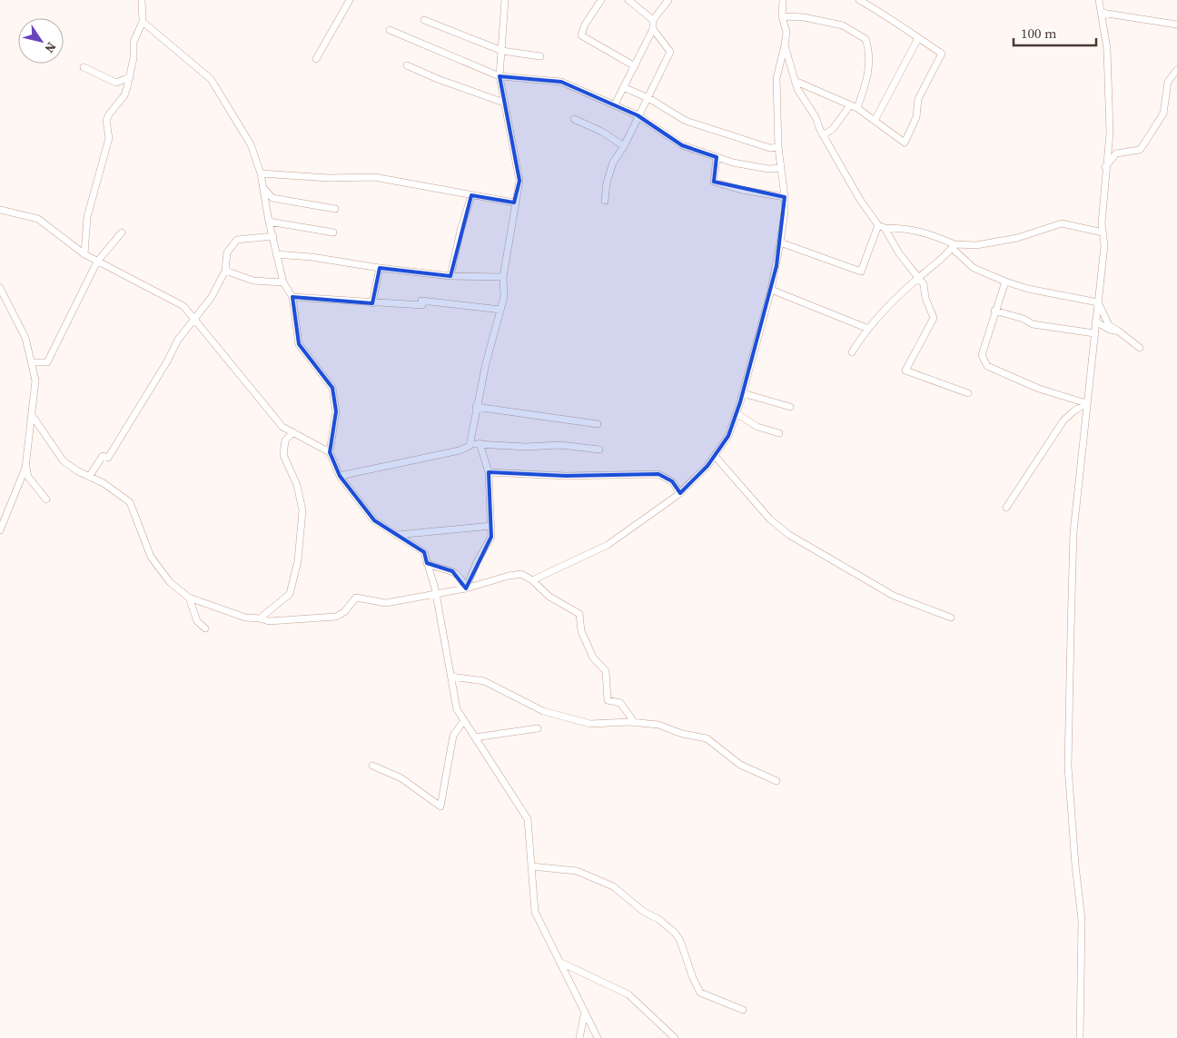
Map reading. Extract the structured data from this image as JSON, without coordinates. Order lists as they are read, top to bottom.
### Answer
{
  "scale_bar": "100 m",
  "north": "bottom right"
}
